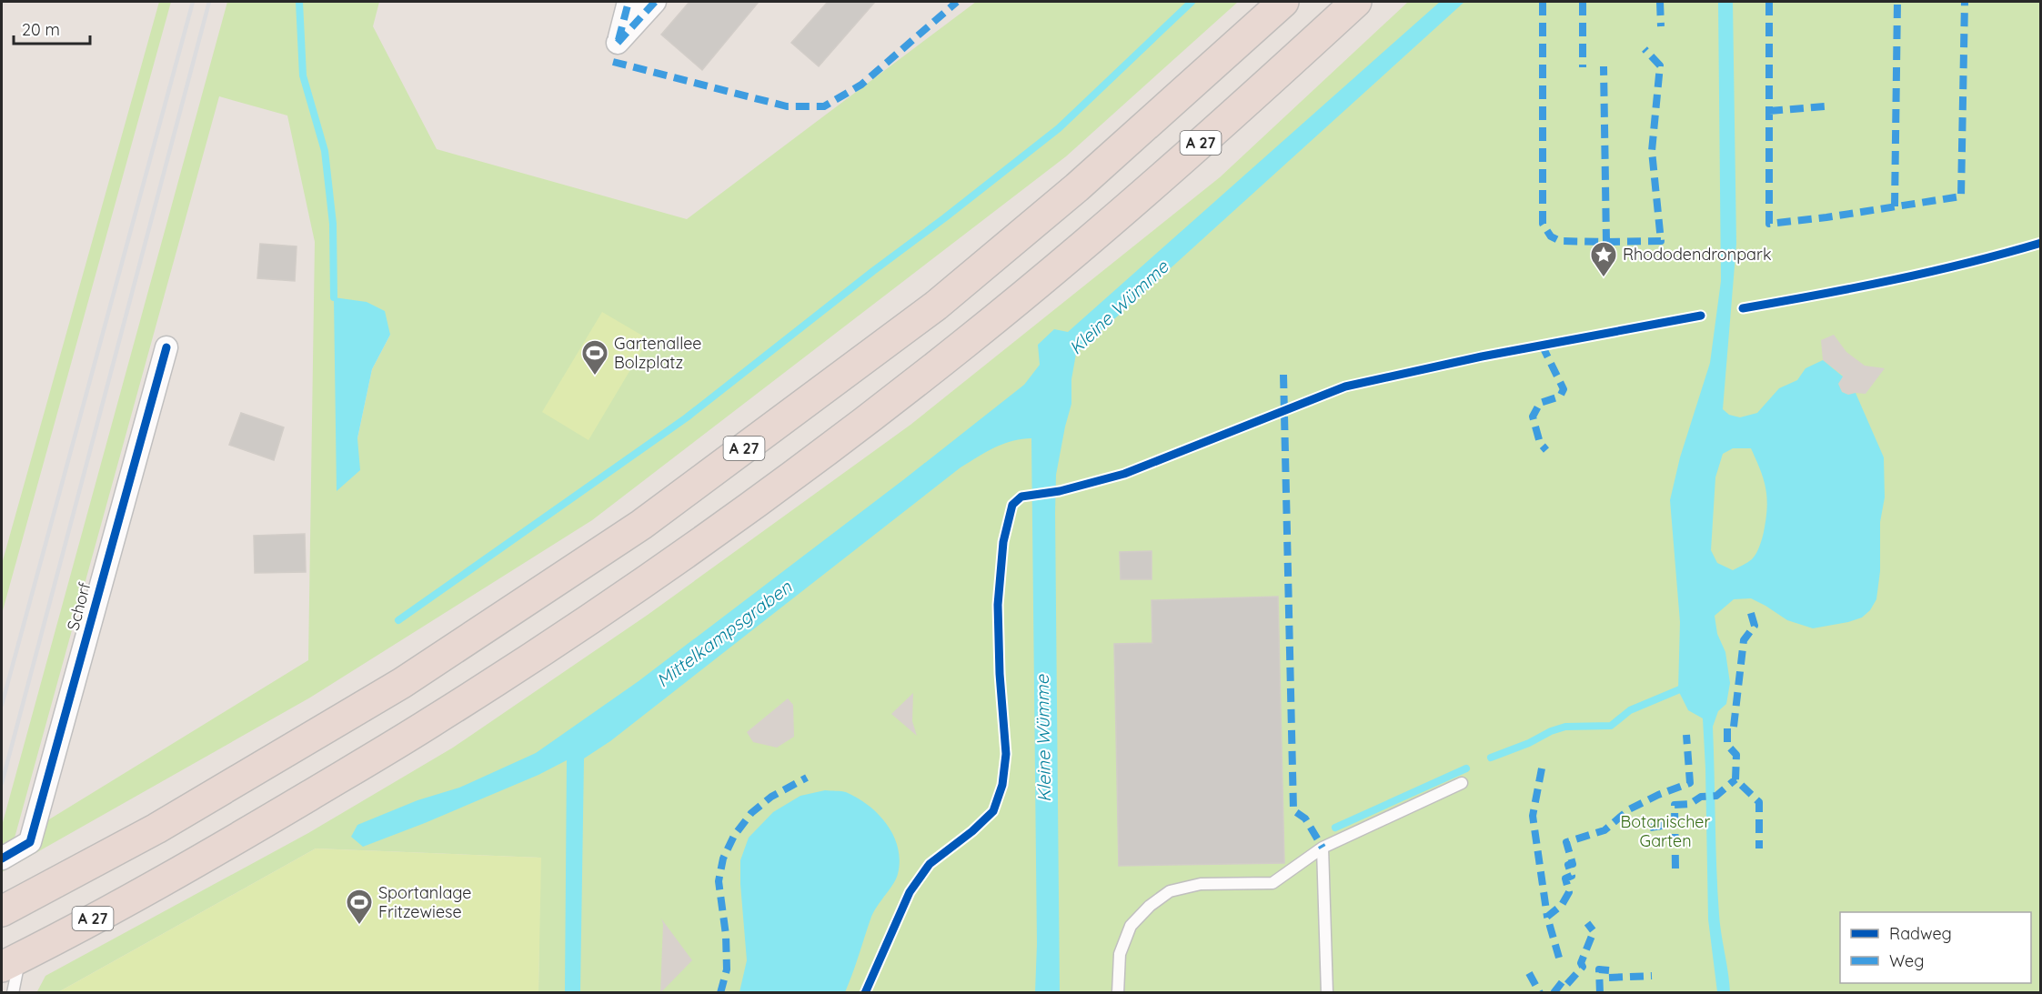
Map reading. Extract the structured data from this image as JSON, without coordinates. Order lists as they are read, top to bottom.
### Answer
{
  "streets": {
    "highway": ["A 27"],
    "street": ["Schorf"]
  },
  "water": ["Kleine Wümme", "Mittelkampsgraben"],
  "parks": ["Botanischer Garten"],
  "places": {
    "place": ["Rhododendronpark"],
    "sports": ["Gartenallee Bolzplatz", "Sportanlage Fritzewiese"]
  },
  "legend": ["Radweg", "Weg"],
  "scale_bar": "20 m"
}
